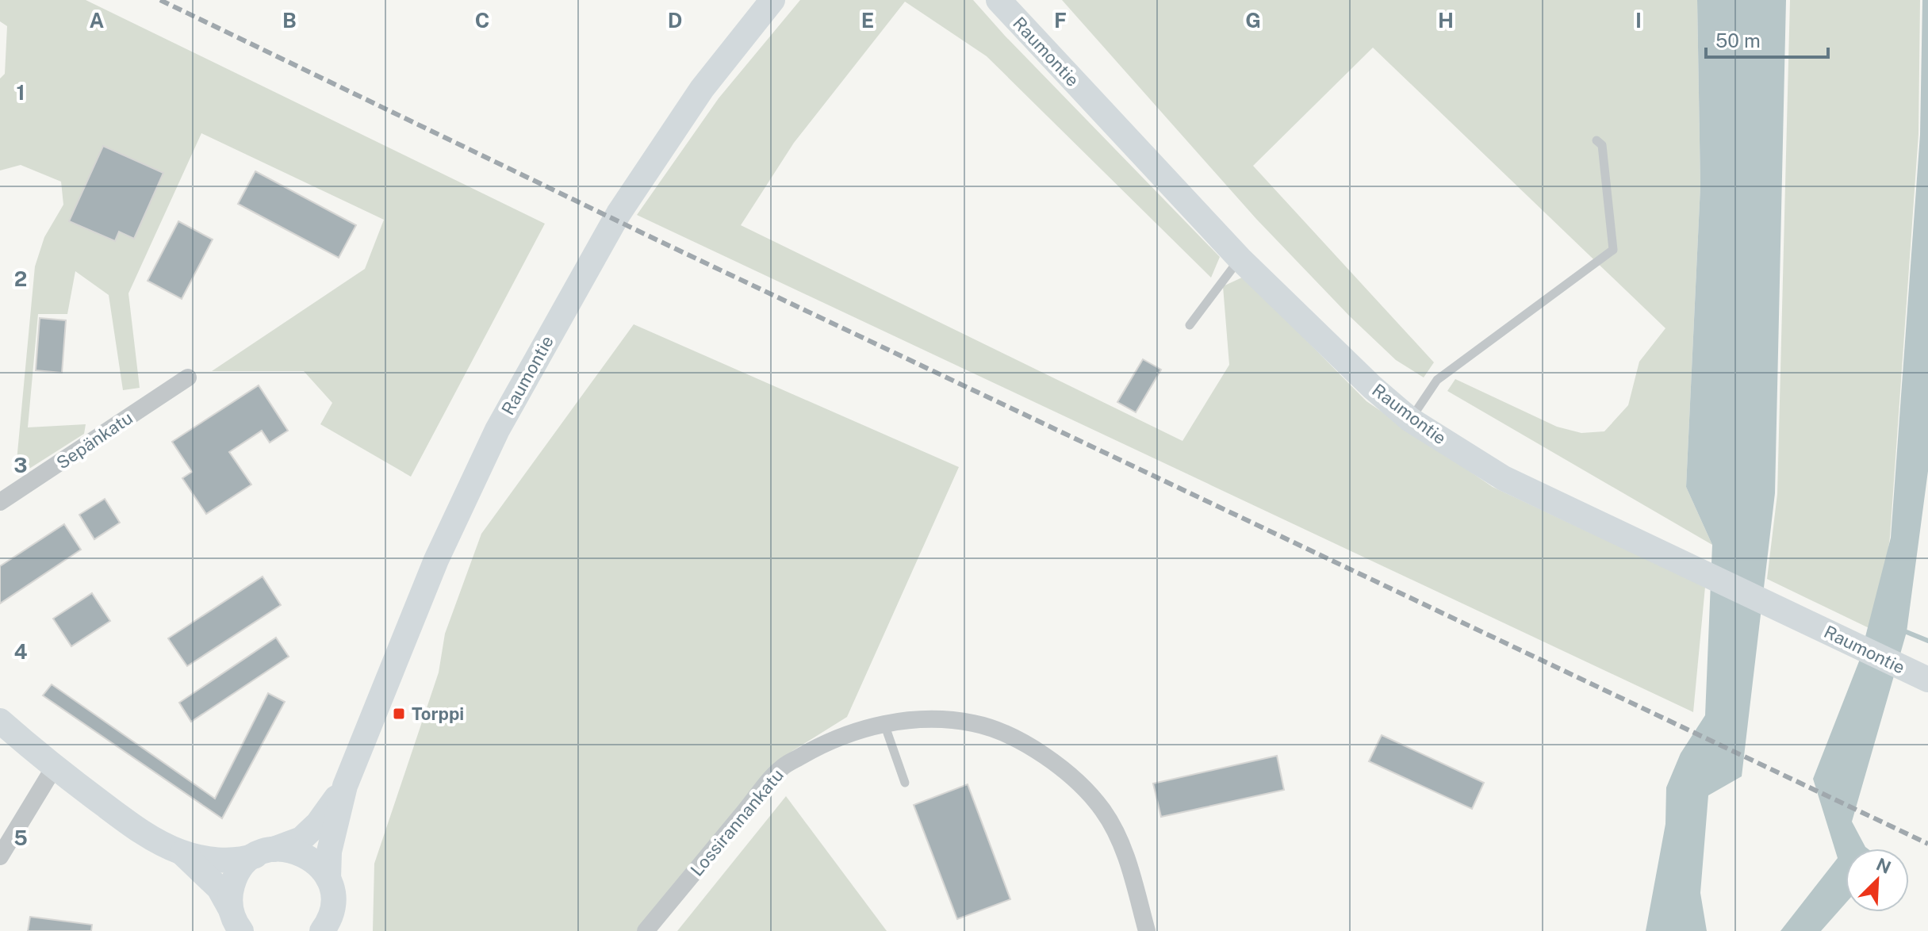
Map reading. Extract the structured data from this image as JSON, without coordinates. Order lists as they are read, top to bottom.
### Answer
{
  "streets": {
    "street": ["Raumontie", "Sepänkatu", "Lossirannankatu"]
  },
  "places": {
    "transit": ["Torppi"]
  },
  "scale_bar": "50 m",
  "north": "top right",
  "grid": {
    "columns": [
      "A",
      "B",
      "C",
      "D",
      "E",
      "F",
      "G",
      "H",
      "I"
    ],
    "rows": [
      "1",
      "2",
      "3",
      "4",
      "5"
    ]
  }
}
